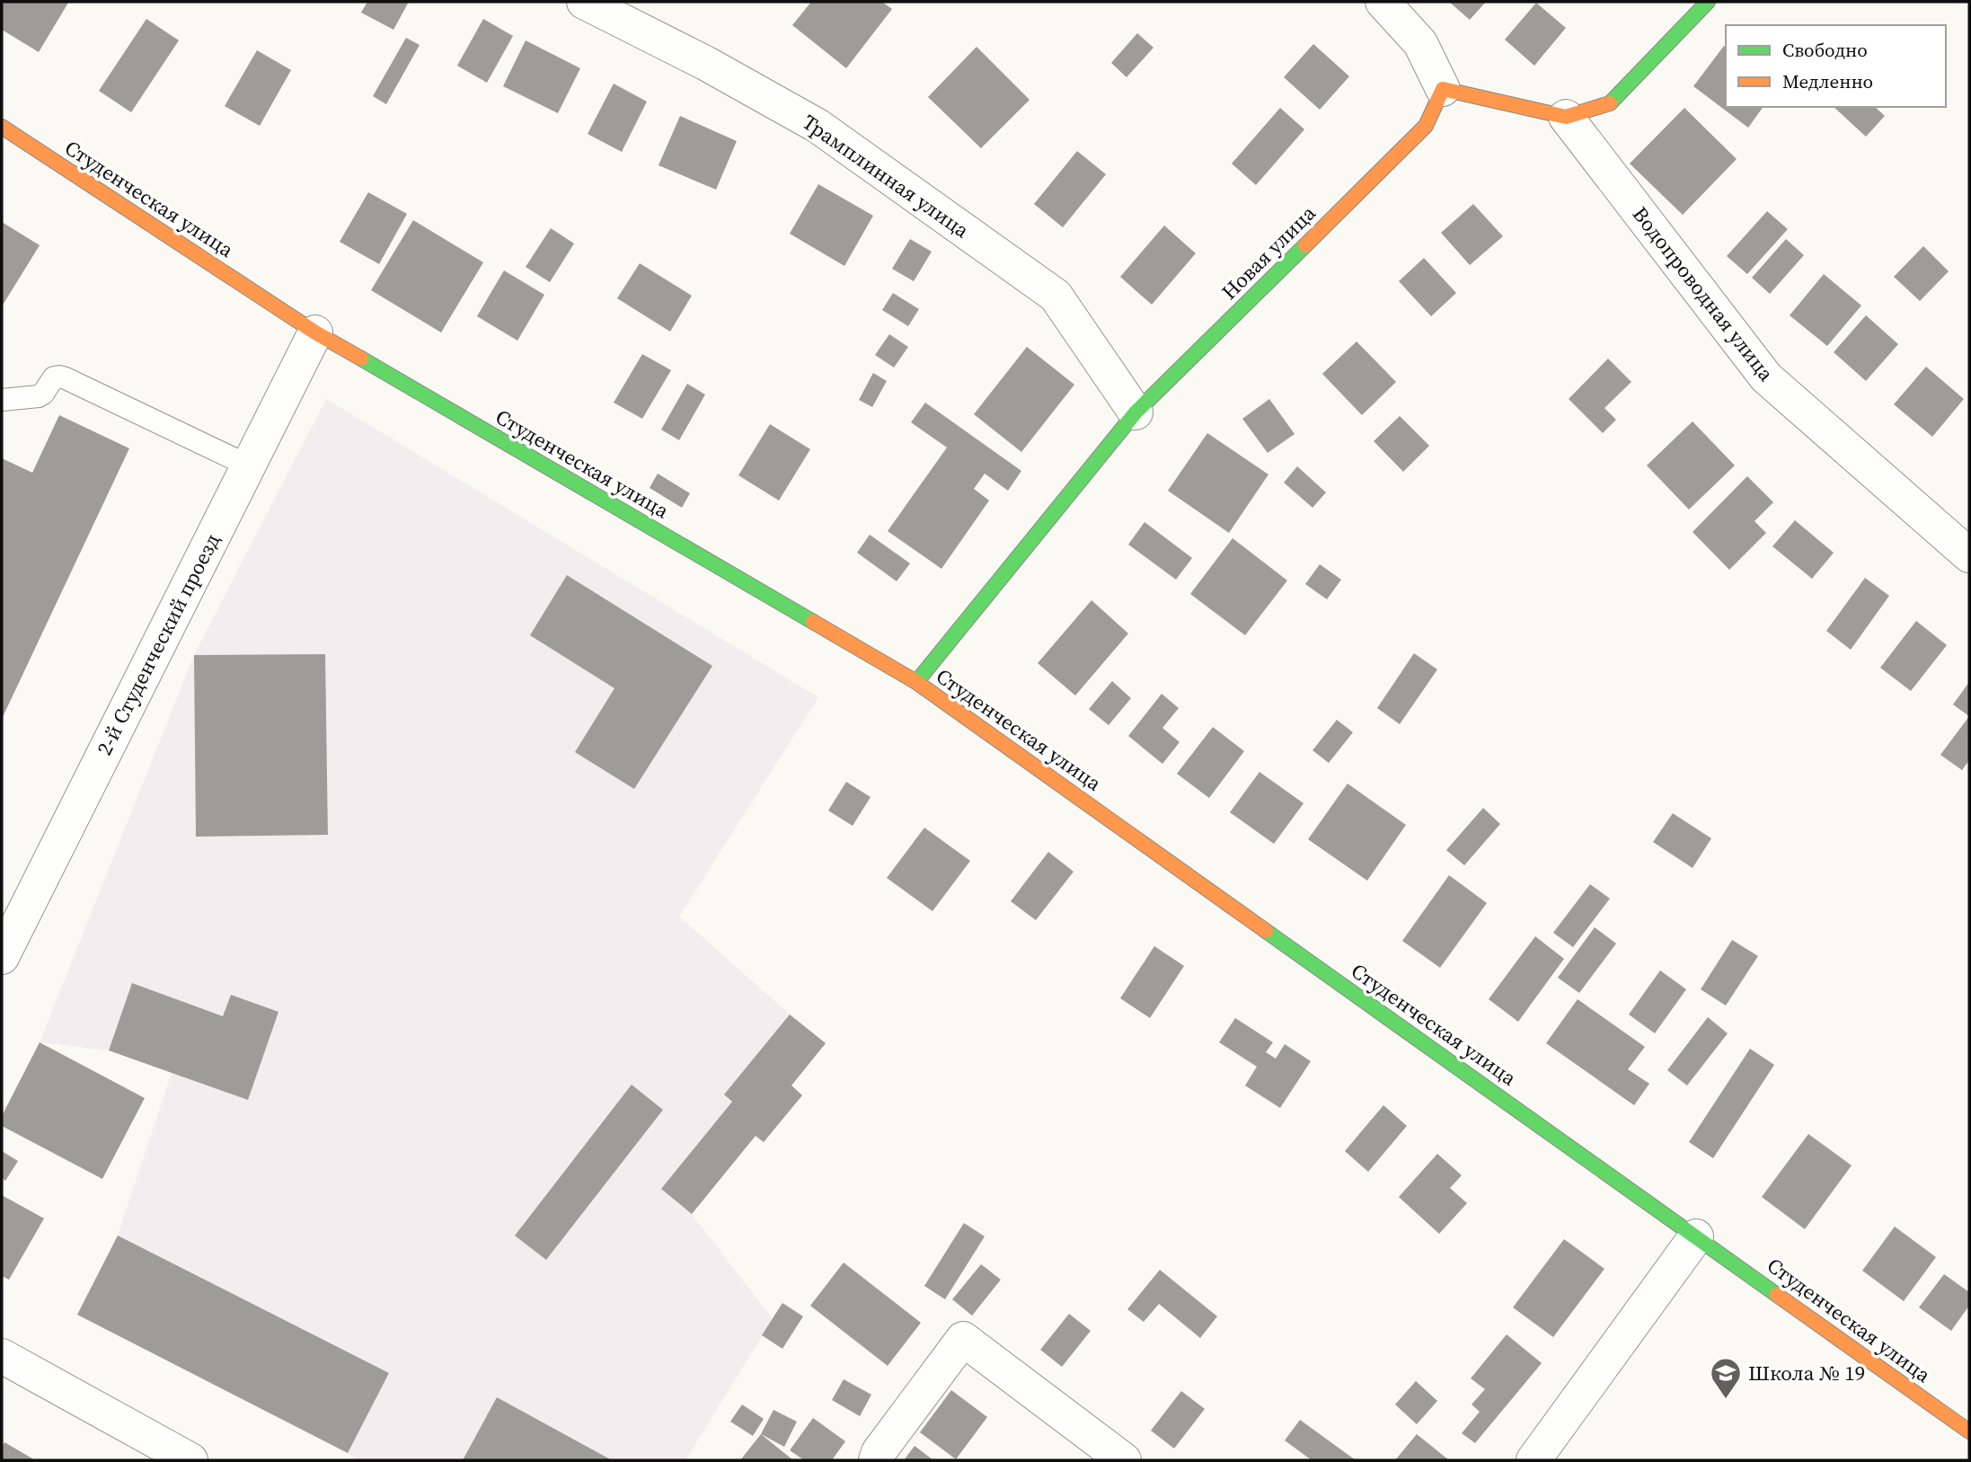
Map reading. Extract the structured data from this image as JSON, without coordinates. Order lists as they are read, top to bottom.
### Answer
{
  "streets": {
    "main road": ["Студенческая улица", "Новая улица"],
    "street": ["Трамплинная улица", "Водопроводная улица", "2-й Студенческий проезд"]
  },
  "crossings": [
    ["Трамплинная улица", "Новая улица"],
    ["Студенческая улица", "Новая улица"],
    ["Студенческая улица", "2-й Студенческий проезд"]
  ],
  "places": {
    "school or university": ["Школа № 19"]
  },
  "legend": ["Свободно", "Медленно"]
}
